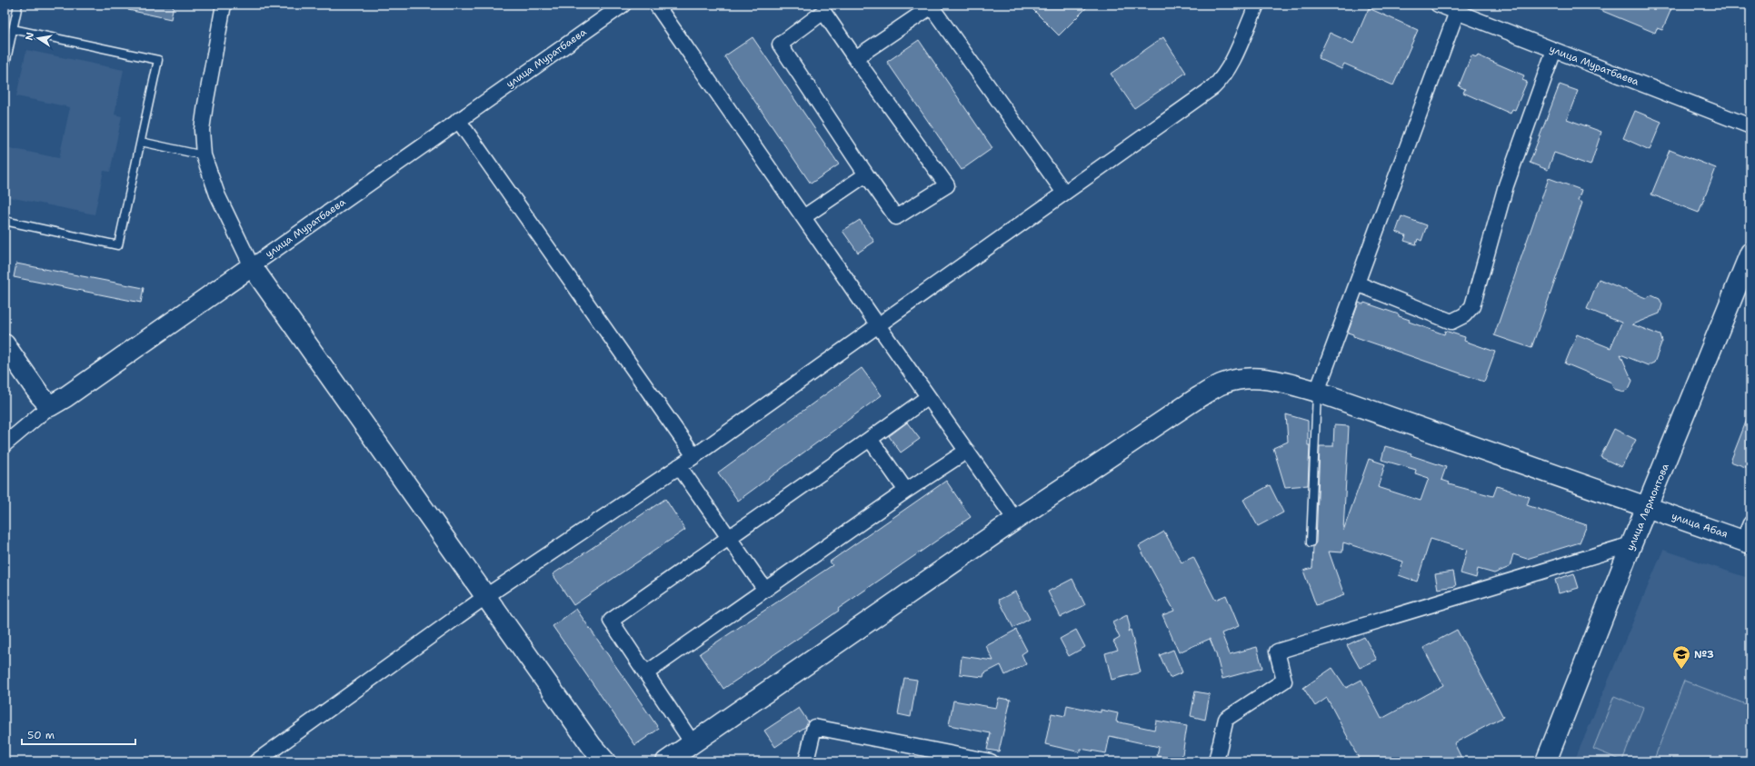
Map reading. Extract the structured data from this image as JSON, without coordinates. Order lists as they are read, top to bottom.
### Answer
{
  "streets": {
    "street": ["улица Муратбаева", "улица Лермонтова", "улица Абая"]
  },
  "crossings": [
    ["улица Лермонтова", "улица Абая"]
  ],
  "places": {
    "school or university": ["№3"]
  },
  "scale_bar": "50 m",
  "north": "left"
}
